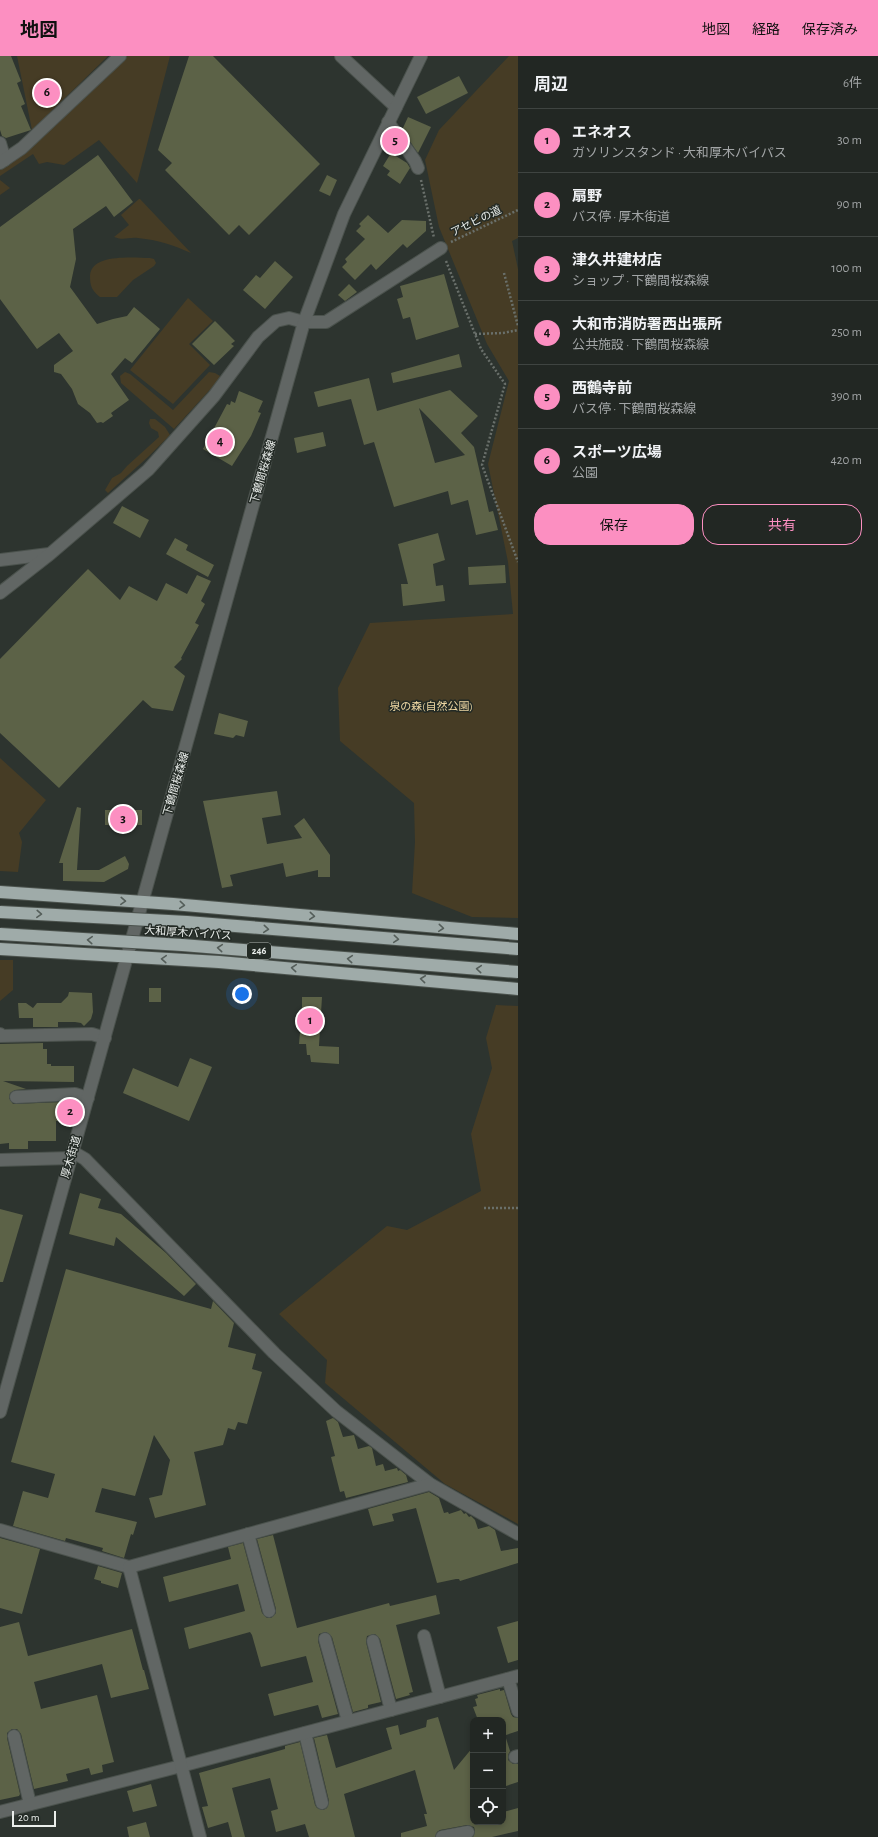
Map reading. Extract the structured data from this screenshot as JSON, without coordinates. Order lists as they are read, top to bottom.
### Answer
{
  "streets": {
    "highway": ["大和厚木バイパス", "246"],
    "street": ["下鶴間桜森線", "厚木街道"],
    "path": ["アセビの道"]
  },
  "crossings": [
    ["下鶴間桜森線", "厚木街道"],
    ["246", "厚木街道"]
  ],
  "parks": ["泉の森(自然公園)"],
  "scale_bar": "20 m",
  "page": {
    "header": "地図",
    "nav": ["地図", "経路", "保存済み"],
    "heading": ["周辺", "6件"],
    "pins": [
      "6",
      "5",
      "4",
      "3",
      "1",
      "2"
    ],
    "list": [
      {
        "mark": "1",
        "name": "エネオス",
        "note": "ガソリンスタンド · 大和厚木バイパス",
        "value": "30 m"
      },
      {
        "mark": "2",
        "name": "扇野",
        "note": "バス停 · 厚木街道",
        "value": "90 m"
      },
      {
        "mark": "3",
        "name": "津久井建材店",
        "note": "ショップ · 下鶴間桜森線",
        "value": "100 m"
      },
      {
        "mark": "4",
        "name": "大和市消防署西出張所",
        "note": "公共施設 · 下鶴間桜森線",
        "value": "250 m"
      },
      {
        "mark": "5",
        "name": "西鶴寺前",
        "note": "バス停 · 下鶴間桜森線",
        "value": "390 m"
      },
      {
        "mark": "6",
        "name": "スポーツ広場",
        "note": "公園",
        "value": "420 m"
      }
    ],
    "buttons": ["保存", "共有"],
    "map_buttons": ["+", "−"],
    "scale": "20 m"
  }
}
